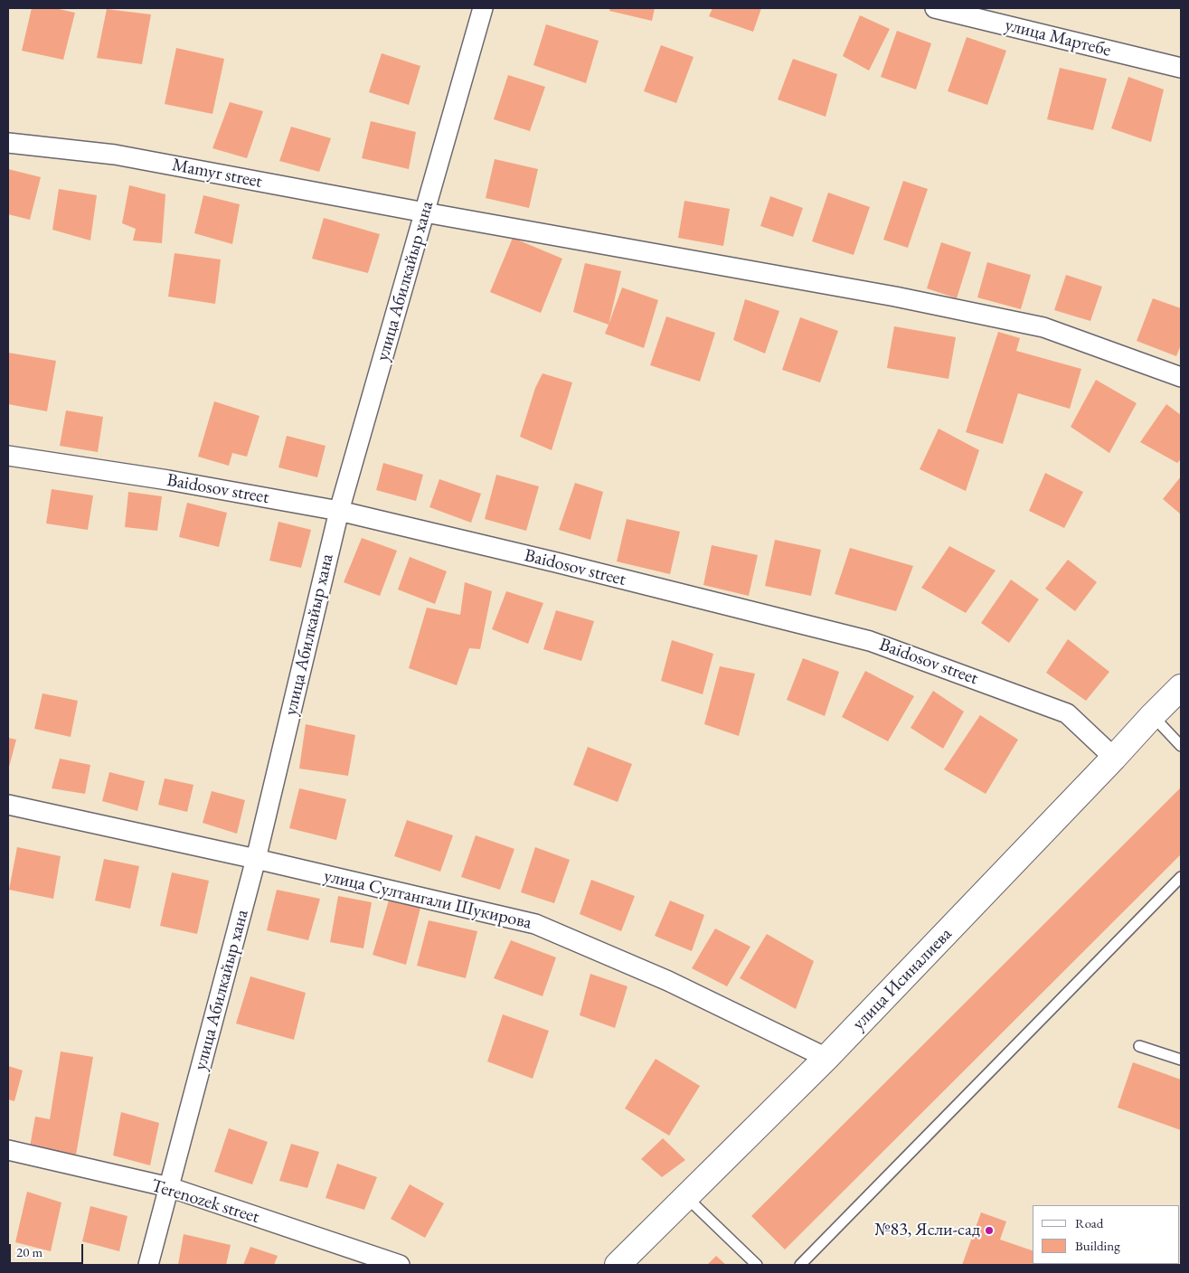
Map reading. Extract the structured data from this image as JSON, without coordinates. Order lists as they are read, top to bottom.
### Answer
{
  "streets": {
    "street": [
      "улица Мартебе",
      "Mamyr street",
      "улица Абилкайыр хана",
      "Baidosov street",
      "улица Султангали Шукирова",
      "улица Исиналиева",
      "Terenozek street"
    ]
  },
  "crossings": [
    ["Mamyr street", "улица Абилкайыр хана"],
    ["улица Абилкайыр хана", "Baidosov street"],
    ["улица Абилкайыр хана", "улица Султангали Шукирова"],
    ["улица Абилкайыр хана", "Terenozek street"],
    ["Baidosov street", "улица Исиналиева"],
    ["улица Султангали Шукирова", "улица Исиналиева"]
  ],
  "places": ["№83, Ясли-сад"],
  "legend": ["Road", "Building"],
  "scale_bar": "20 m"
}
